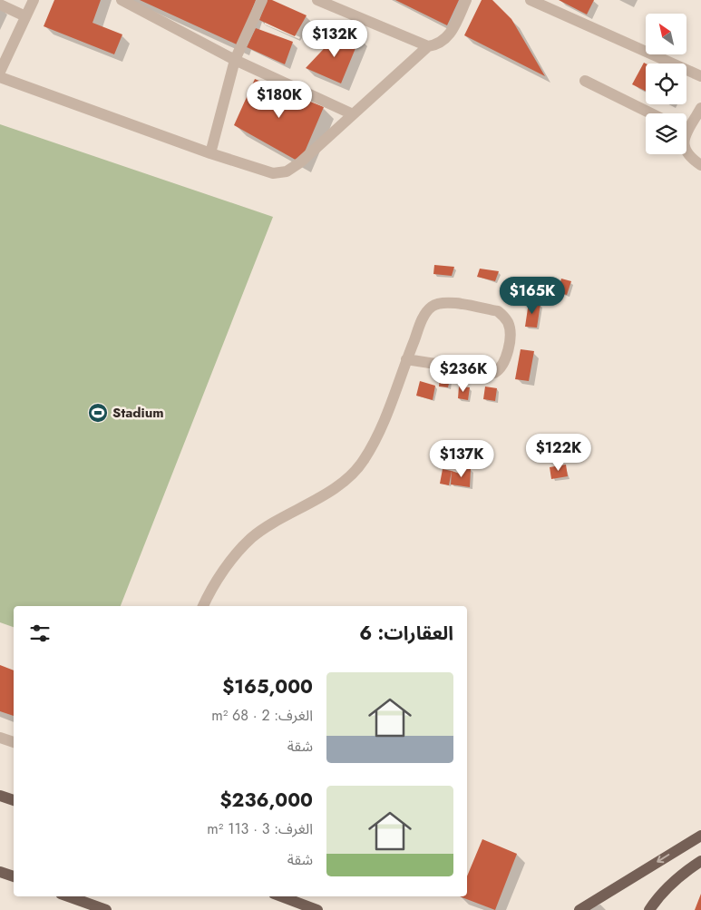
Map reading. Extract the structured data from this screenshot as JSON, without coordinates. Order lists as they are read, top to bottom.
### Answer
{
  "places": {
    "sports": ["Stadium"]
  },
  "north": "top left",
  "page": {
    "price": [
      "$132K",
      "$180K",
      "$165K",
      "$236K",
      "$122K",
      "$137K"
    ],
    "heading": "العقارات: 6",
    "list": [
      {
        "name": "$165,000",
        "note": "الغرف: 2 · 68 m² · شقة"
      },
      {
        "name": "$236,000",
        "note": "الغرف: 3 · 113 m² · شقة"
      }
    ]
  }
}
